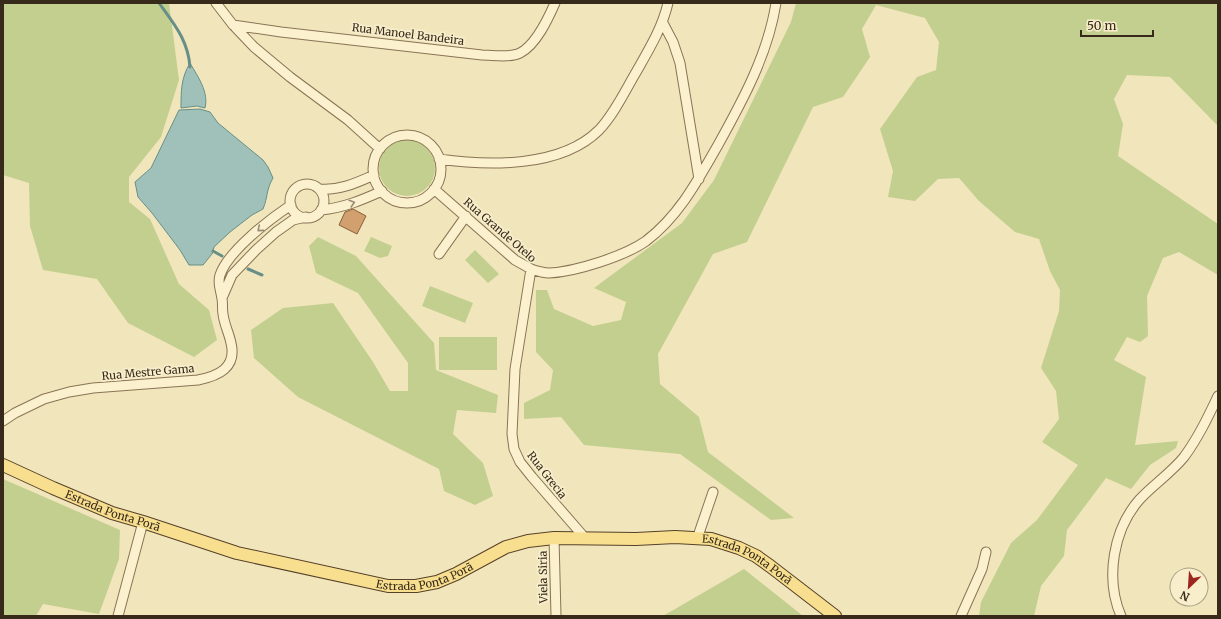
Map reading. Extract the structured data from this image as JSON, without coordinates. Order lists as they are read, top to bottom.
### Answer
{
  "streets": {
    "main road": ["Estrada Ponta Porã"],
    "street": [
      "Rua Manoel Bandeira",
      "Rua Grande Otelo",
      "Rua Mestre Gama",
      "Rua Grecia",
      "Viela Siria"
    ]
  },
  "crossings": [
    ["Rua Grande Otelo", "Rua Grecia"],
    ["Rua Grecia", "Estrada Ponta Porã"],
    ["Estrada Ponta Porã", "Viela Siria"]
  ],
  "scale_bar": "50 m",
  "north": "bottom left"
}
